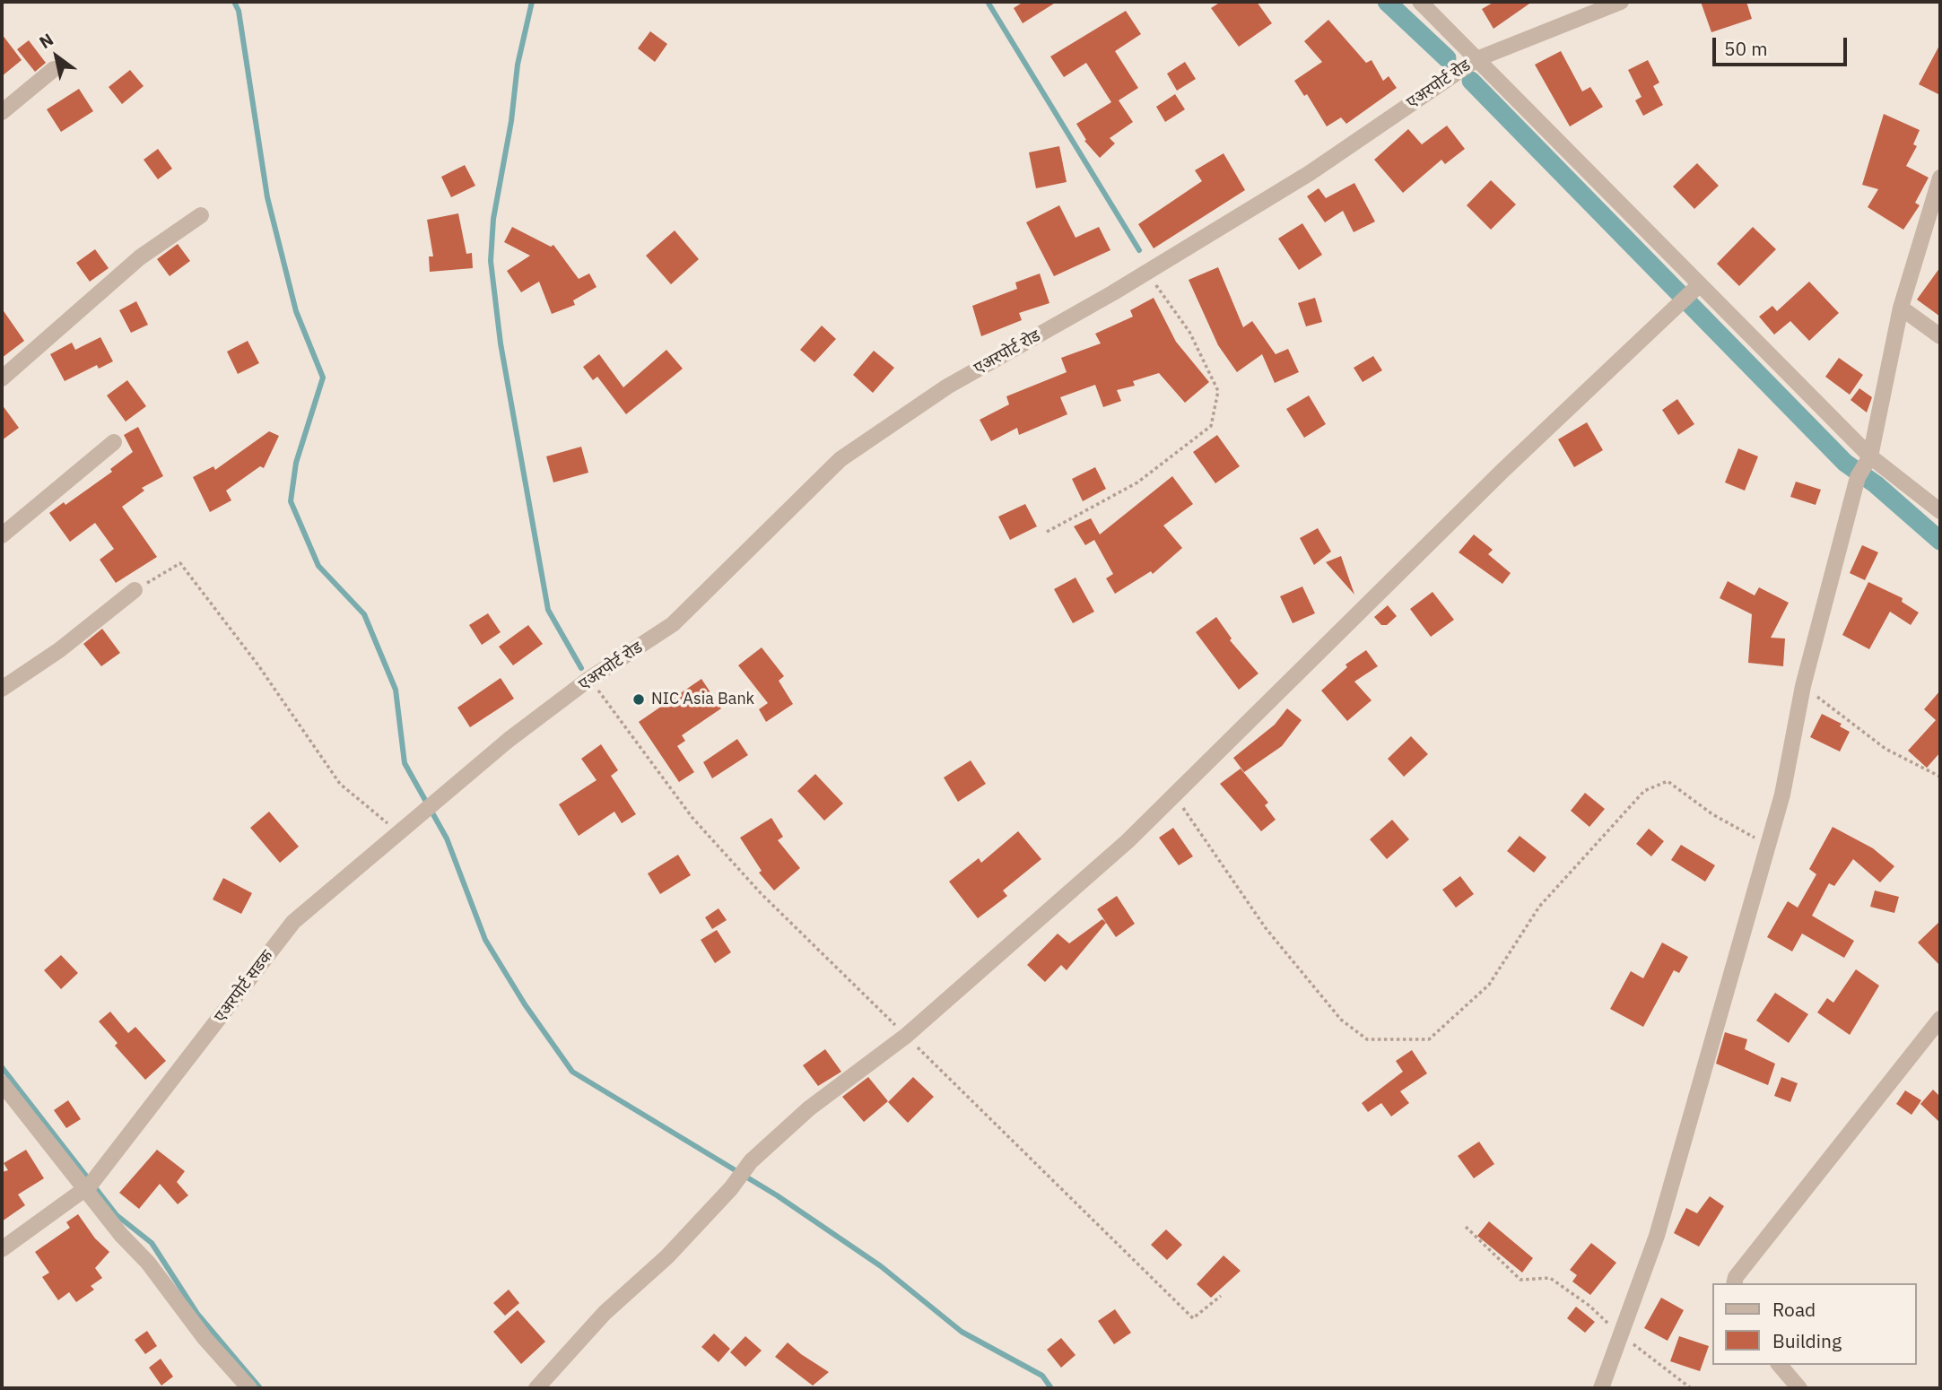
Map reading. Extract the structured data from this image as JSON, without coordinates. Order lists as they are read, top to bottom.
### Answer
{
  "streets": {
    "street": ["एअरपोर्ट रोड", "एअरपोर्ट सडक"]
  },
  "crossings": [
    ["एअरपोर्ट रोड", "एअरपोर्ट सडक"]
  ],
  "places": ["NIC Asia Bank"],
  "legend": ["Road", "Building"],
  "scale_bar": "50 m",
  "north": "top left"
}
